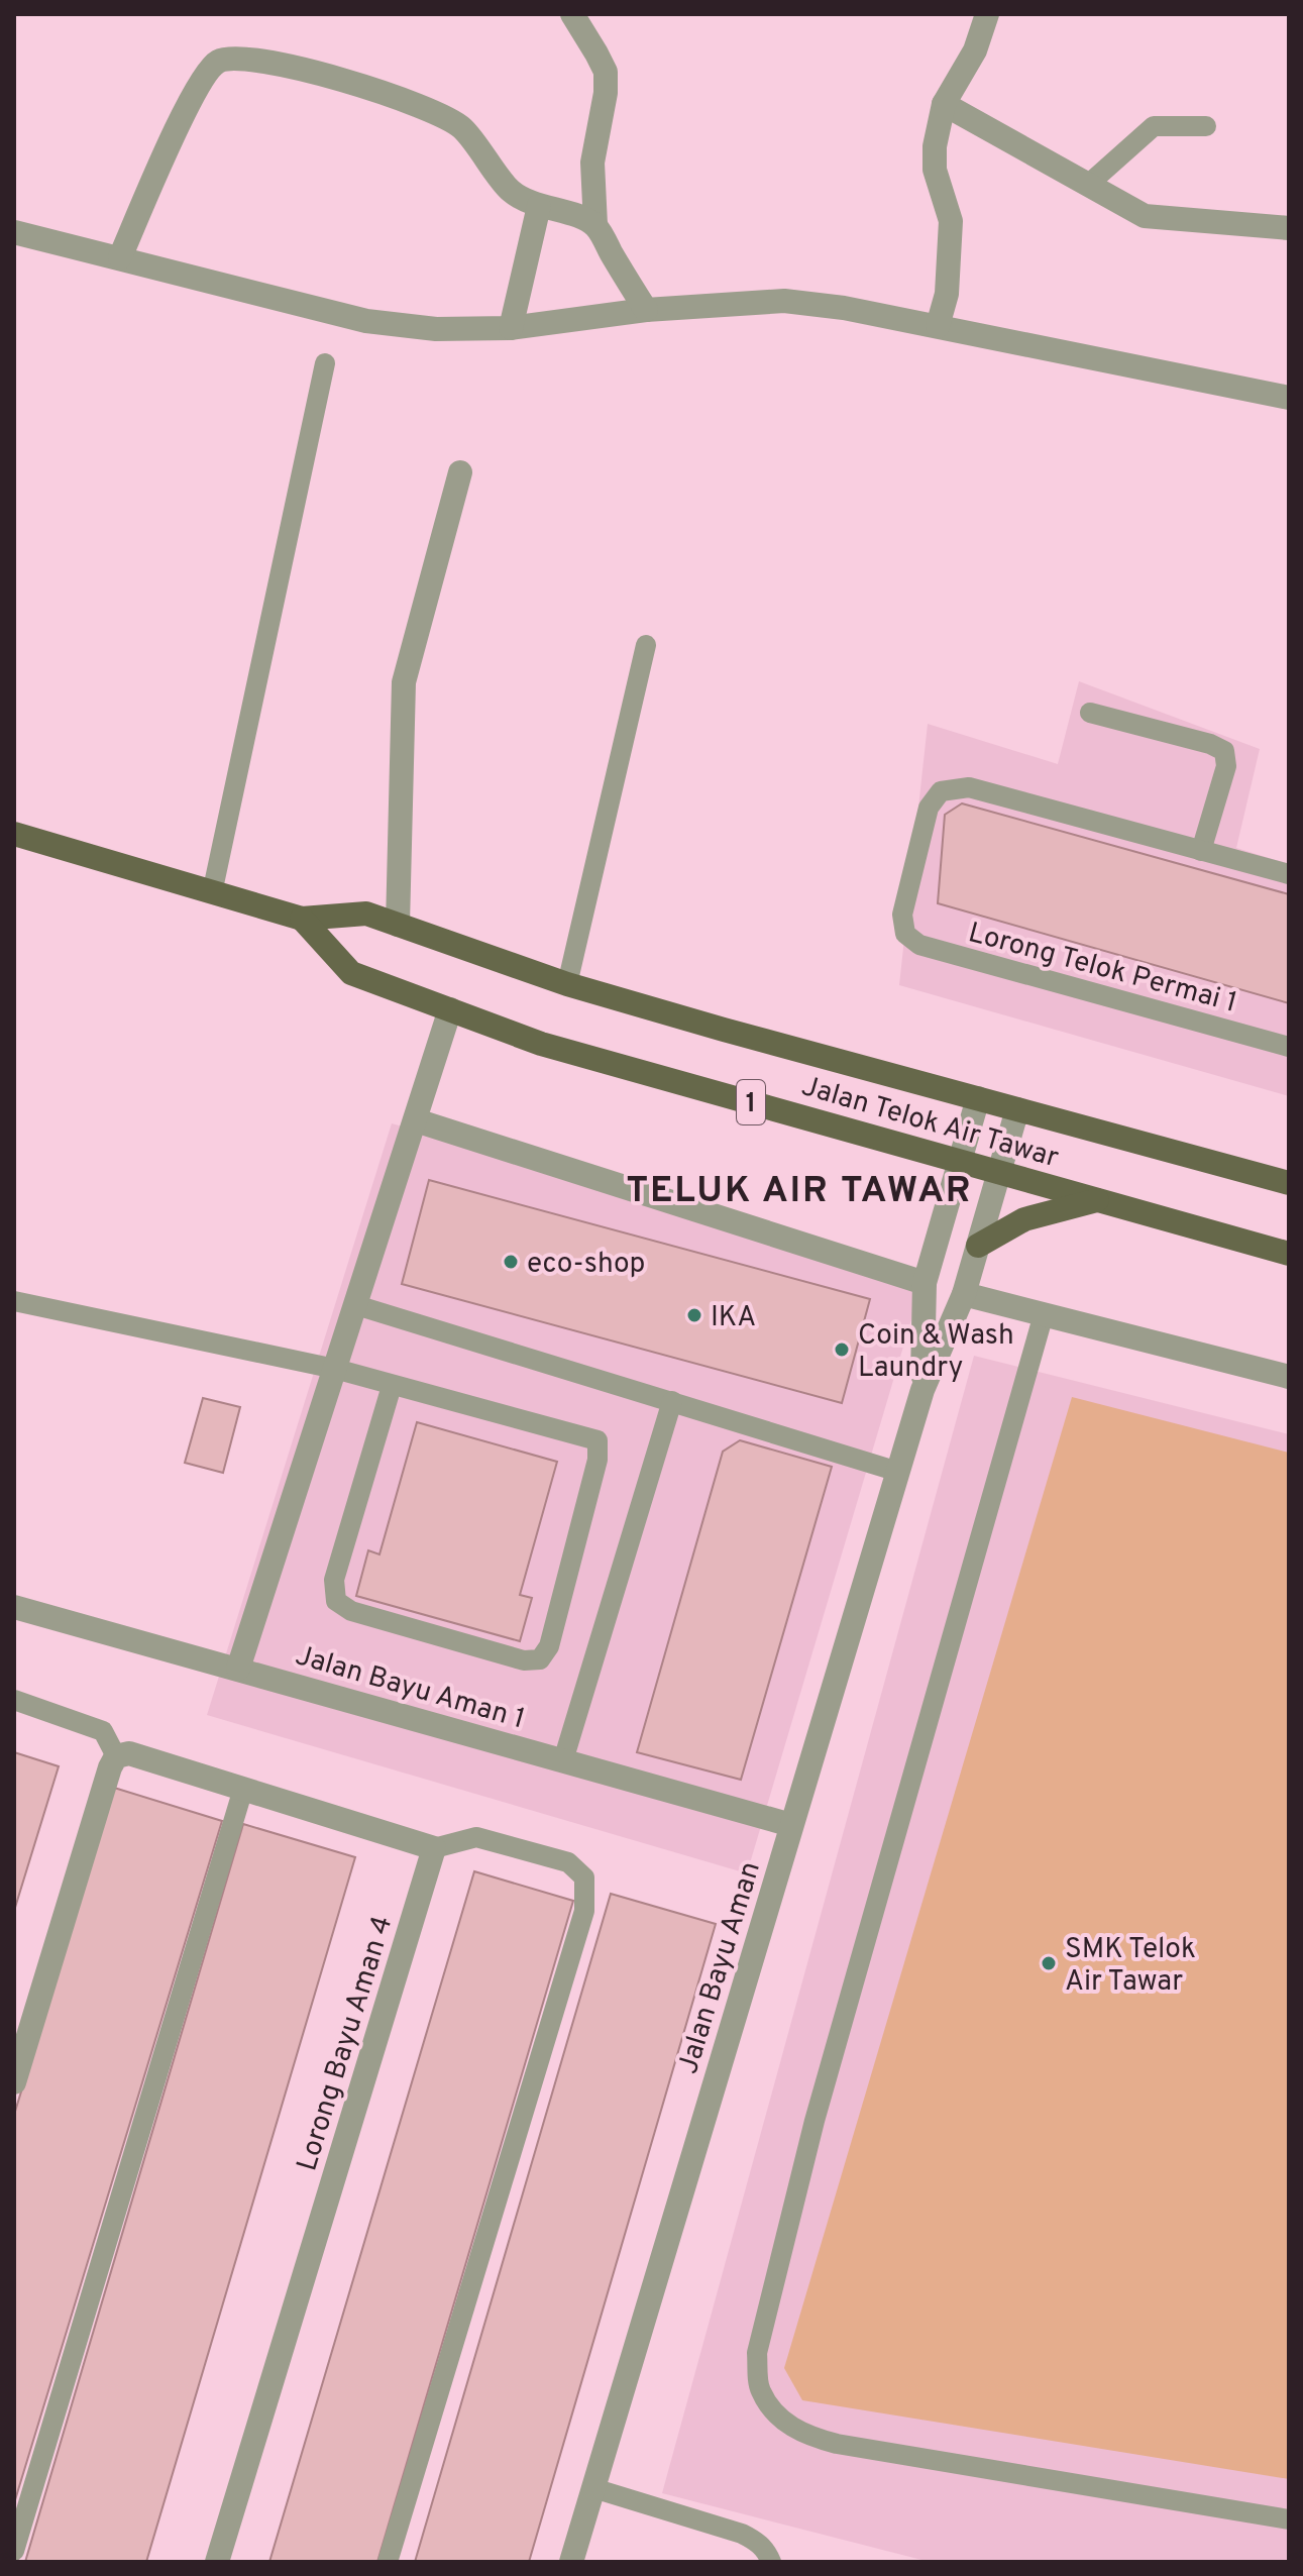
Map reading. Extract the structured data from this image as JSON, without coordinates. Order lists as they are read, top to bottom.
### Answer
{
  "streets": {
    "main road": ["1", "Jalan Telok Air Tawar"],
    "street": ["Jalan Bayu Aman 1", "Jalan Bayu Aman", "Lorong Bayu Aman 4"],
    "lane": ["Lorong Telok Permai 1"]
  },
  "crossings": [
    ["Jalan Telok Air Tawar", "Jalan Bayu Aman"],
    ["Jalan Bayu Aman 1", "Jalan Bayu Aman"]
  ],
  "districts": ["TELUK AIR TAWAR"],
  "places": [
    "eco-shop",
    "IKA",
    "Coin & Wash Laundry",
    "SMK Telok Air Tawar"
  ]
}
